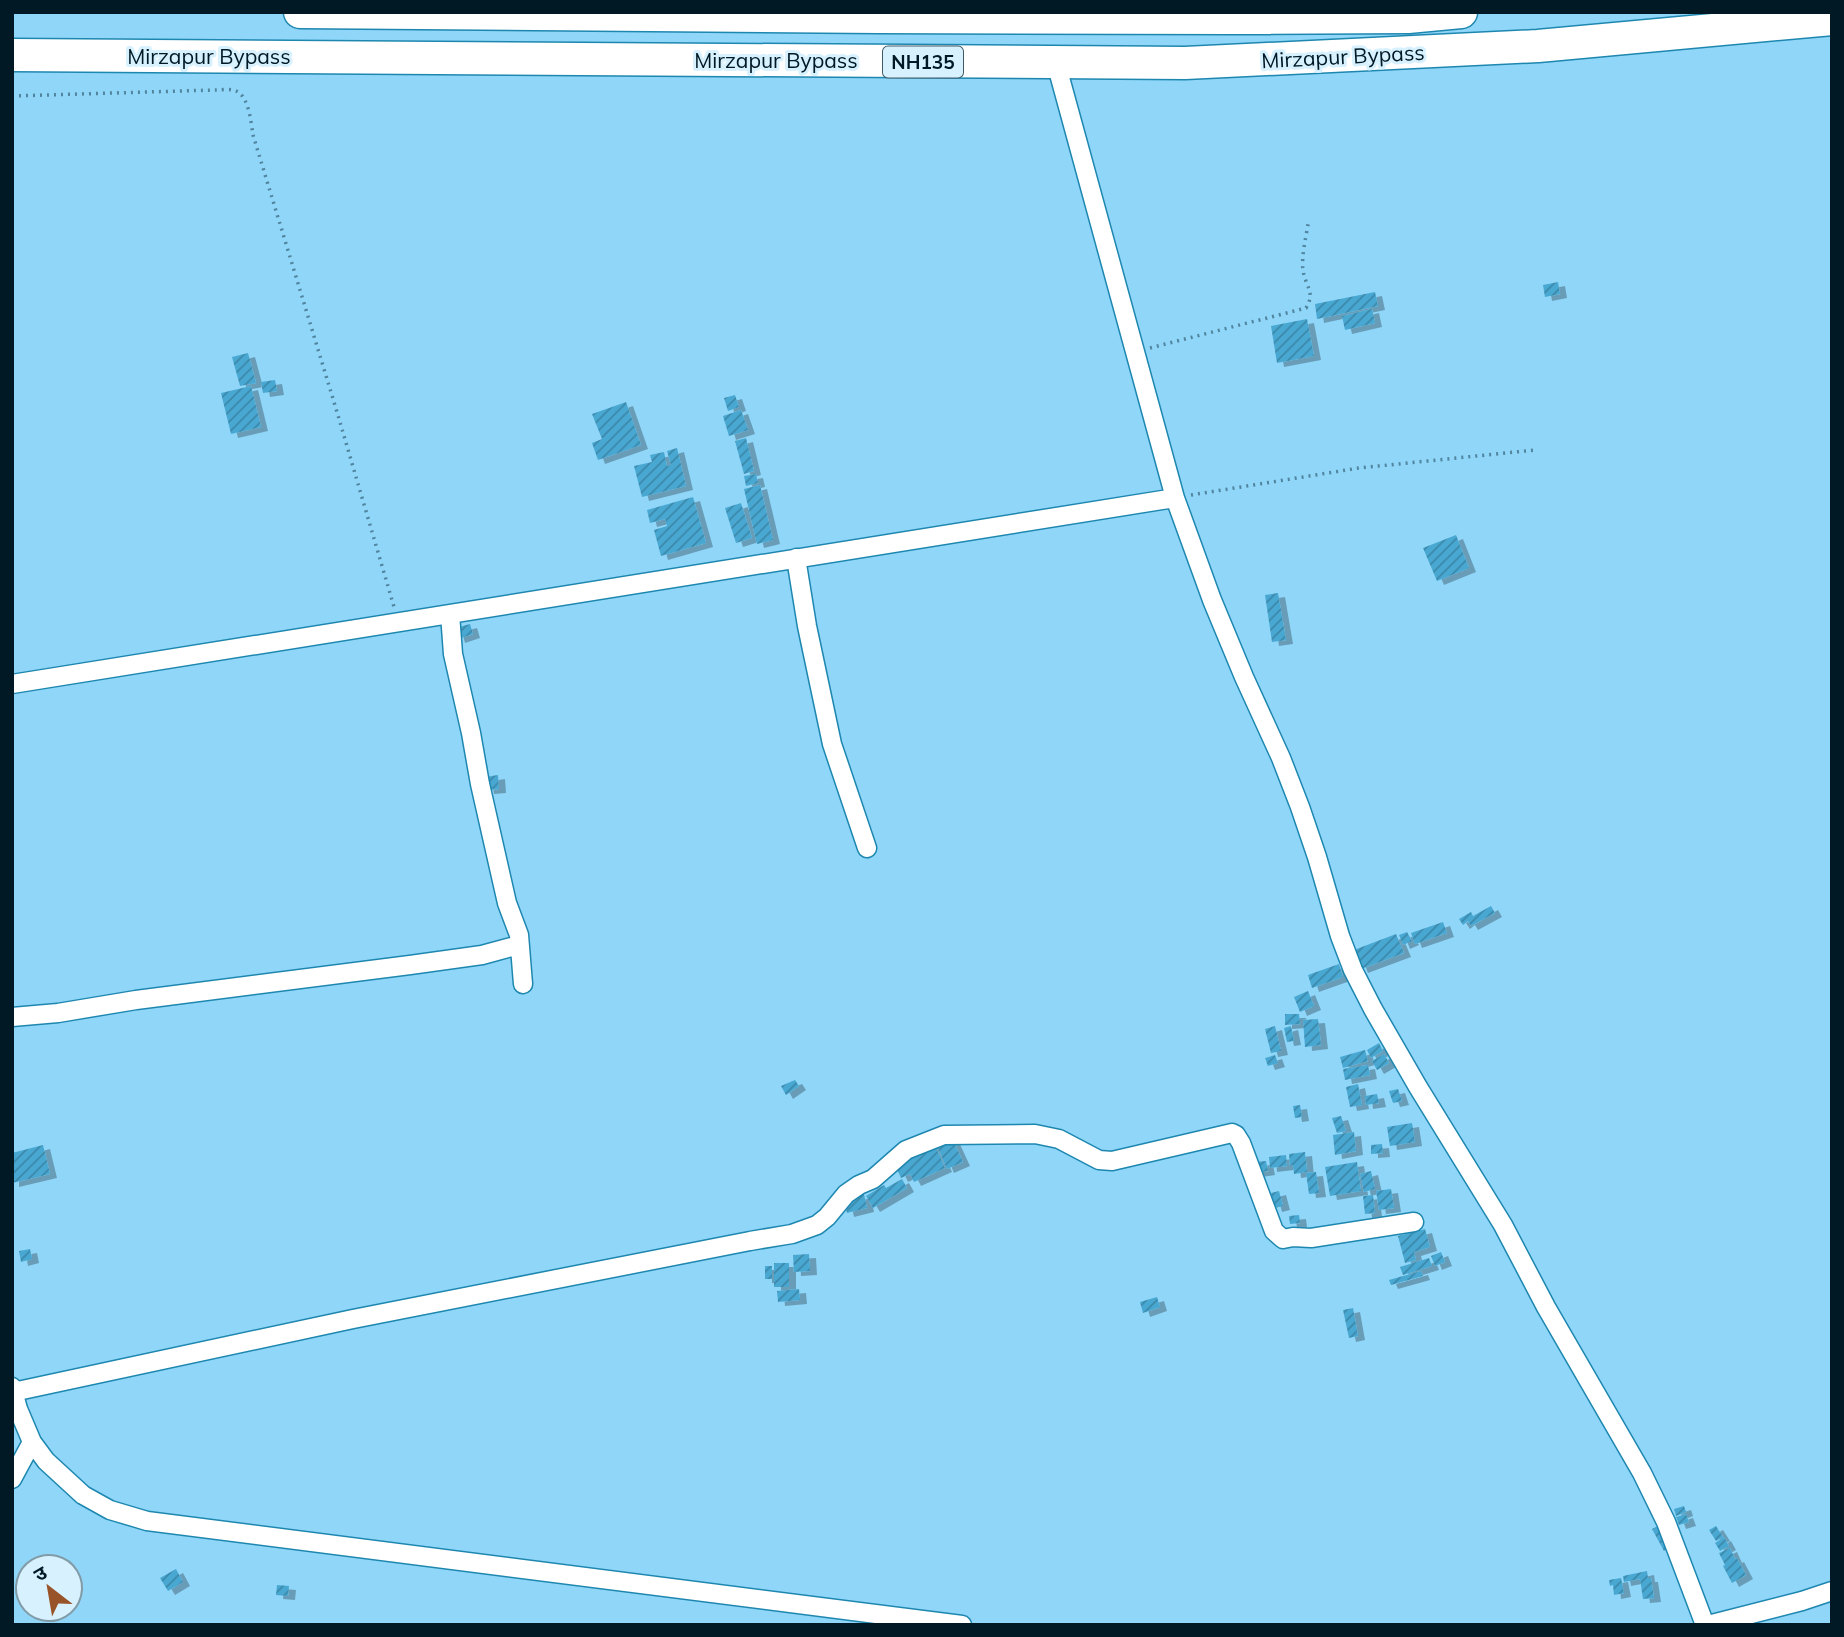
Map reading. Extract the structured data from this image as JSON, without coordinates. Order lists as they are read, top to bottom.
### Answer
{
  "streets": {
    "highway": ["Mirzapur Bypass", "NH135"]
  },
  "north": "top left"
}
